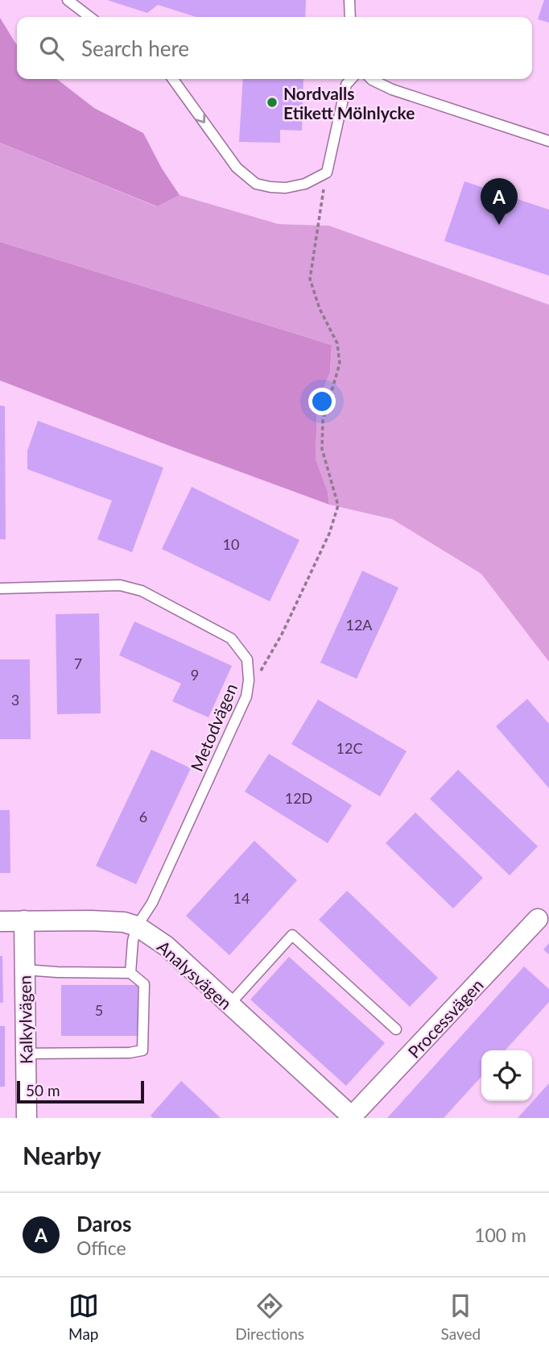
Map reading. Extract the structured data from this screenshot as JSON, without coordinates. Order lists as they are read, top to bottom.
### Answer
{
  "streets": {
    "street": ["Analysvägen", "Processvägen", "Kalkylvägen"],
    "lane": ["Metodvägen"]
  },
  "crossings": [
    ["Metodvägen", "Analysvägen"],
    ["Analysvägen", "Processvägen"],
    ["Analysvägen", "Kalkylvägen"]
  ],
  "places": ["Nordvalls Etikett Mölnlycke"],
  "house_numbers": [
    "10",
    "12A",
    "7",
    "9",
    "3",
    "12C",
    "12D",
    "6",
    "14",
    "5"
  ],
  "scale_bar": "50 m",
  "page": {
    "search": "Search here",
    "pins": "A",
    "scale": "50 m",
    "heading": "Nearby",
    "list": [
      {
        "mark": "A",
        "name": "Daros",
        "note": "Office",
        "value": "100 m"
      }
    ],
    "nav": ["Map", "Directions", "Saved"]
  }
}
